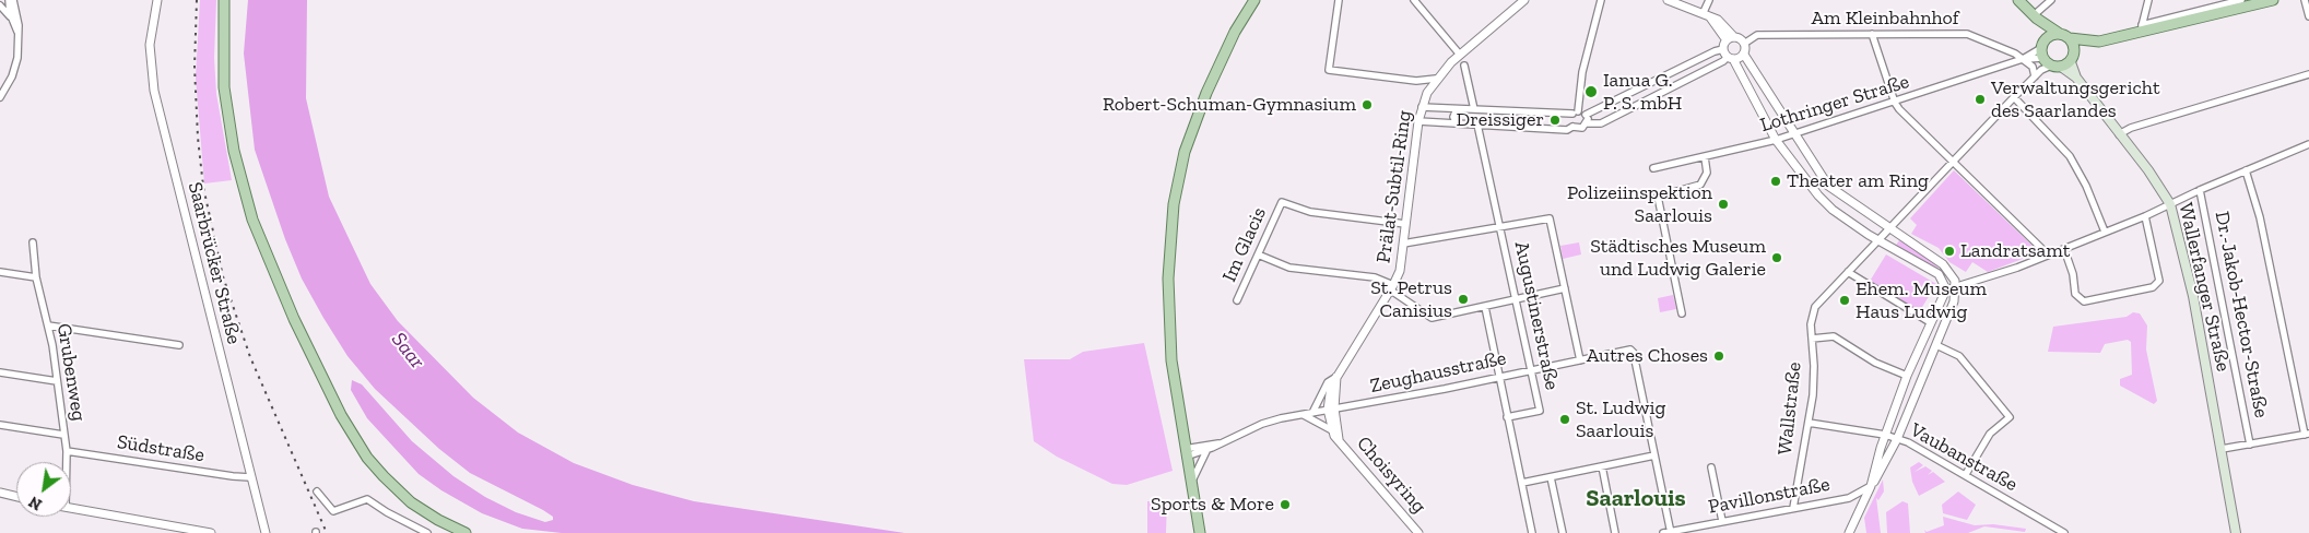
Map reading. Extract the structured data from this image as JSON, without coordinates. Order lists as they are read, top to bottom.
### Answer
{
  "streets": {
    "main road": ["Wallerfanger Straße"],
    "street": [
      "Am Kleinbahnhof",
      "Lothringer Straße",
      "Prälat-Subtil-Ring",
      "Im Glacis",
      "Saarbrücker Straße",
      "Dr.-Jakob-Hector-Straße",
      "Augustinerstraße",
      "Grubenweg",
      "Zeughausstraße",
      "Wallstraße",
      "Südstraße",
      "Vaubanstraße",
      "Choisyring",
      "Pavillonstraße"
    ]
  },
  "crossings": [
    ["Am Kleinbahnhof", "Lothringer Straße"],
    ["Lothringer Straße", "Wallerfanger Straße"],
    ["Prälat-Subtil-Ring", "Im Glacis"],
    ["Prälat-Subtil-Ring", "Zeughausstraße"],
    ["Prälat-Subtil-Ring", "Choisyring"],
    ["Saarbrücker Straße", "Südstraße"],
    ["Augustinerstraße", "Zeughausstraße"],
    ["Grubenweg", "Südstraße"],
    ["Zeughausstraße", "Choisyring"],
    ["Wallstraße", "Vaubanstraße"],
    ["Wallstraße", "Pavillonstraße"]
  ],
  "districts": ["Saarlouis"],
  "water": ["Saar"],
  "places": [
    "Ianua G. P. S. mbH",
    "Verwaltungsgericht des Saarlandes",
    "Robert-Schuman-Gymnasium",
    "Dreissiger",
    "Theater am Ring",
    "Polizeiinspektion Saarlouis",
    "Landratsamt",
    "Städtisches Museum und Ludwig Galerie",
    "St. Petrus Canisius",
    "Ehem. Museum Haus Ludwig",
    "Autres Choses",
    "St. Ludwig Saarlouis",
    "Sports & More"
  ],
  "north": "bottom left"
}
